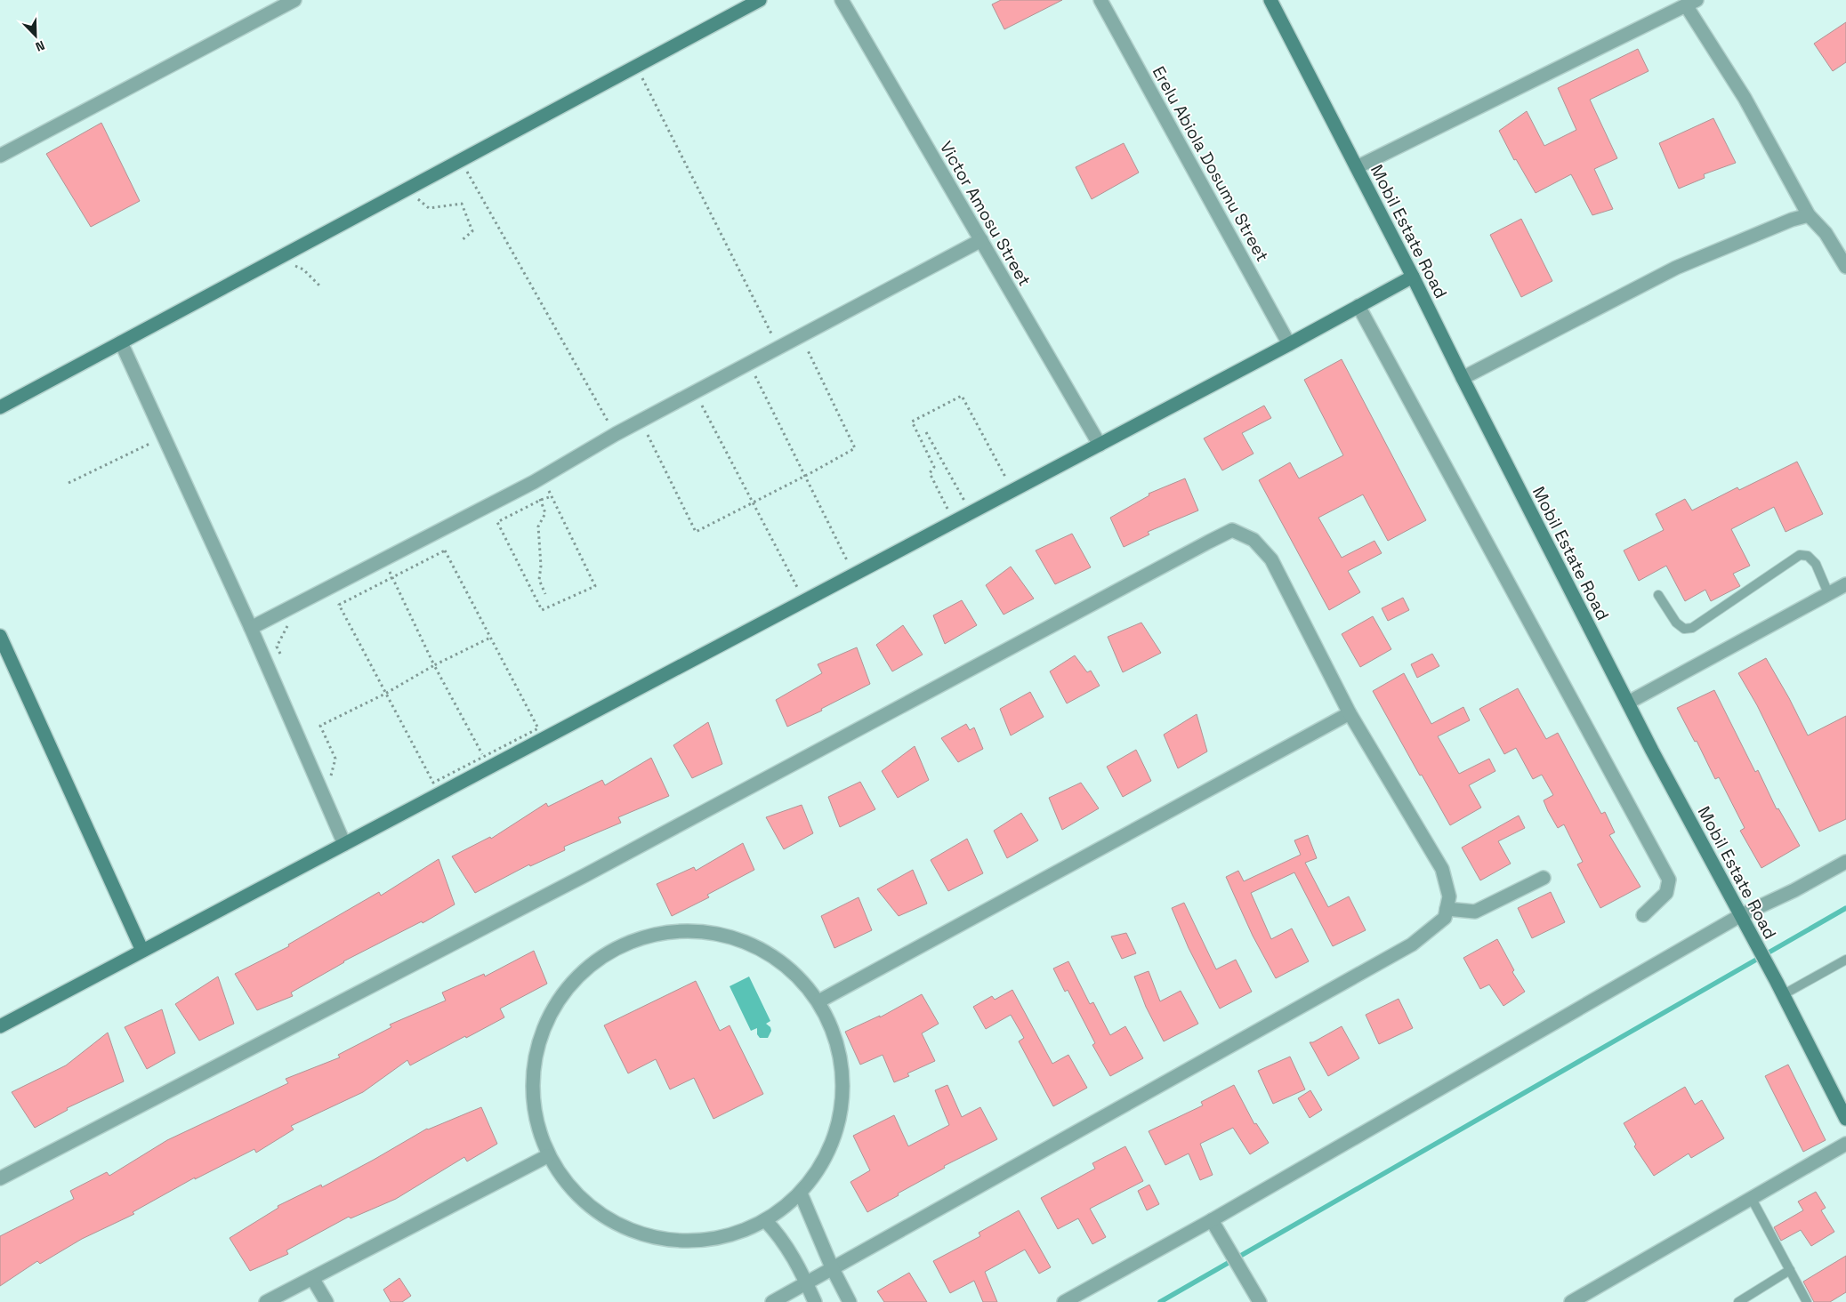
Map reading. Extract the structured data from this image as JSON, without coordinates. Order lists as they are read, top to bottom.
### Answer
{
  "streets": {
    "street": ["Erelu Abiola Dosumu Street", "Victor Amosu Street", "Mobil Estate Road"]
  },
  "north": "bottom right"
}
